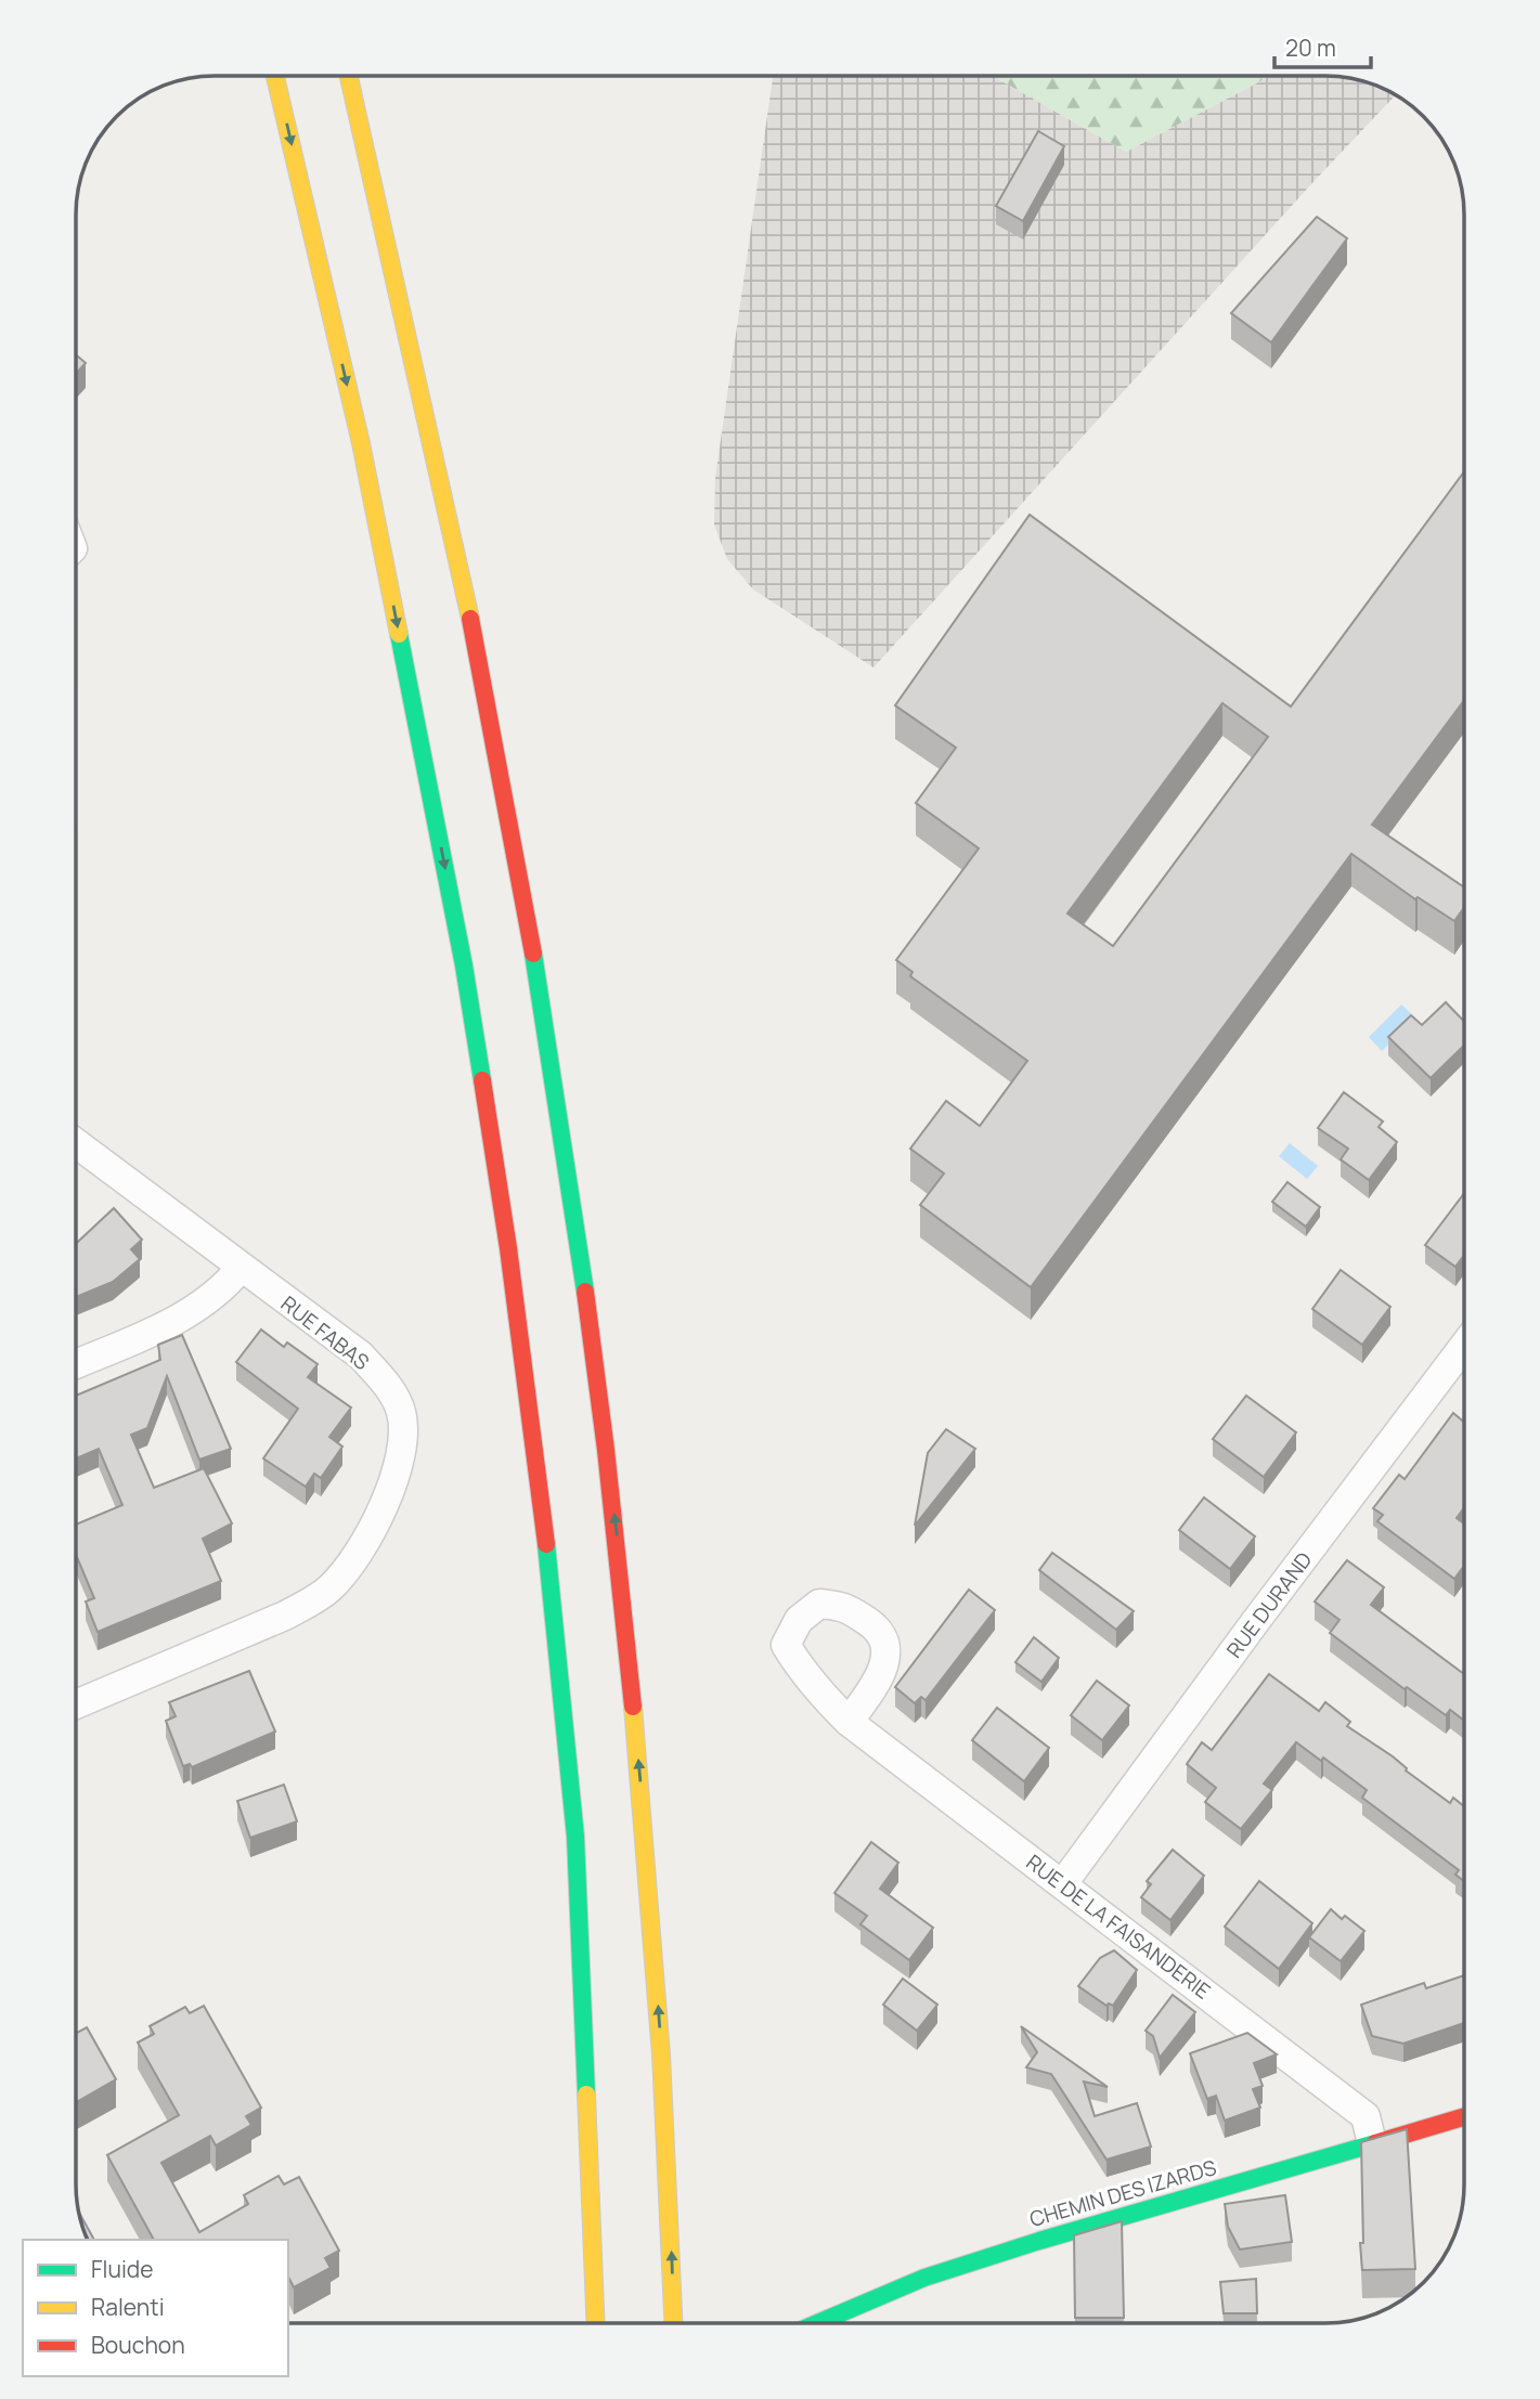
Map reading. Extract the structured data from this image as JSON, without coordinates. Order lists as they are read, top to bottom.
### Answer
{
  "streets": {
    "main road": ["CHEMIN DES IZARDS"],
    "street": ["RUE FABAS", "RUE DURAND", "RUE DE LA FAISANDERIE"]
  },
  "crossings": [
    ["RUE DURAND", "RUE DE LA FAISANDERIE"],
    ["RUE DE LA FAISANDERIE", "CHEMIN DES IZARDS"]
  ],
  "legend": ["Fluide", "Ralenti", "Bouchon"],
  "scale_bar": "20 m"
}
